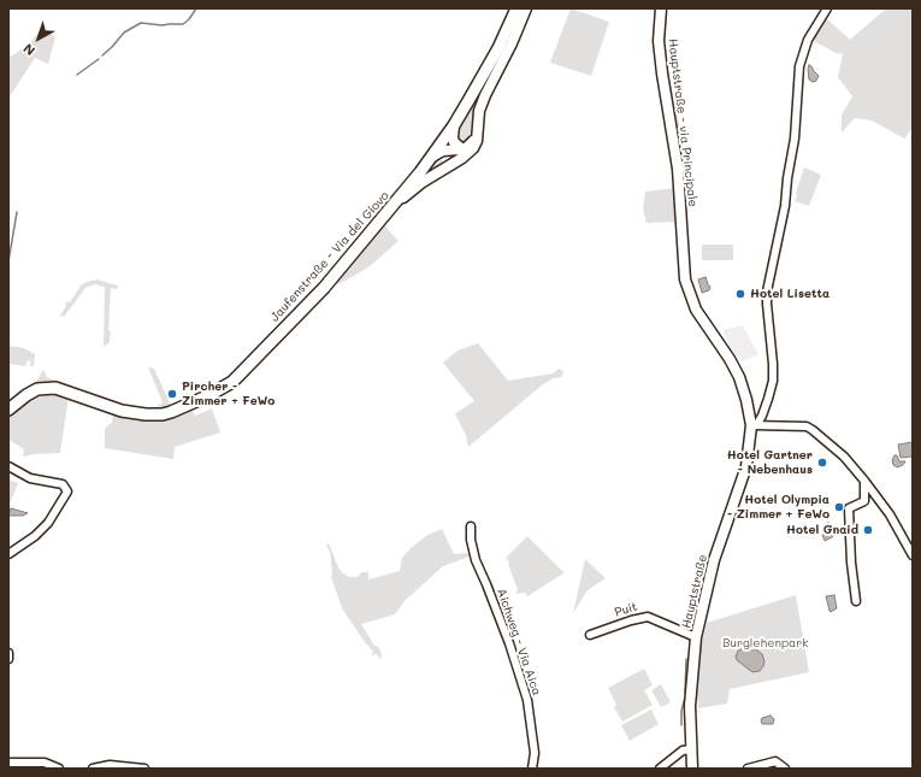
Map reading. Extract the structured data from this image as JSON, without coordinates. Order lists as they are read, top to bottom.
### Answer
{
  "streets": {
    "main road": ["Jaufenstraße - Via del Giovo"],
    "street": [
      "Hauptstraße - via Principale",
      "Hauptstraße",
      "Puit",
      "Aichweg - Via Aica"
    ]
  },
  "crossings": [
    ["Hauptstraße - via Principale", "Hauptstraße"],
    ["Hauptstraße", "Puit"]
  ],
  "parks": ["Burglehenpark"],
  "places": [
    "Hotel Lisetta",
    "Pircher - Zimmer + FeWo",
    "Hotel Gartner - Nebenhaus",
    "Hotel Olympia - Zimmer + FeWo",
    "Hotel Gnaid"
  ],
  "north": "bottom left"
}
